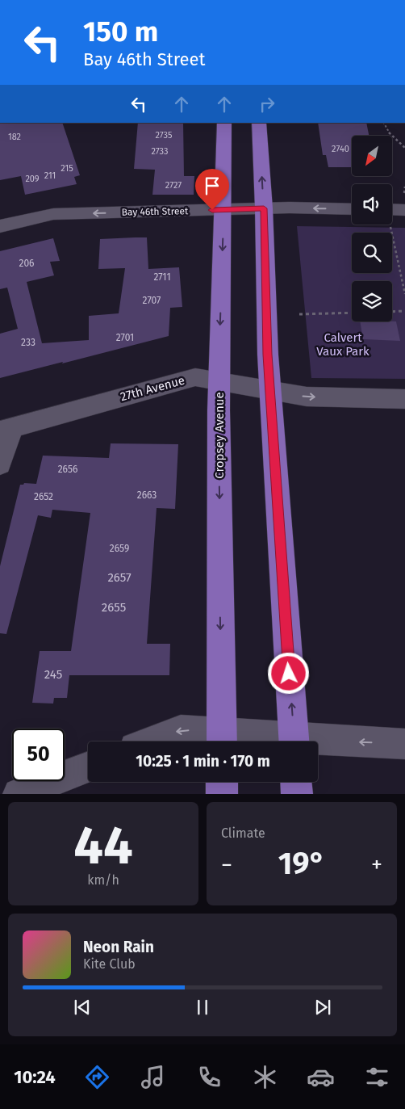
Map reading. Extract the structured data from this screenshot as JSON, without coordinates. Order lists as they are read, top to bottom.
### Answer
{
  "streets": {
    "main road": ["Cropsey Avenue"],
    "street": ["Bay 46th Street", "27th Avenue"]
  },
  "crossings": [
    ["Bay 46th Street", "Cropsey Avenue"],
    ["27th Avenue", "Cropsey Avenue"]
  ],
  "one_way": ["Bay 46th Street"],
  "parks": ["Calvert Vaux Park"],
  "house_numbers": [
    "2735",
    "182",
    "2740",
    "2733",
    "215",
    "211",
    "209",
    "2727",
    "206",
    "2711",
    "2707",
    "2701",
    "233",
    "2656",
    "2663",
    "2652",
    "2659",
    "2657",
    "2655",
    "245"
  ],
  "north": "bottom left",
  "page": {
    "turn": ["150 m", "Bay 46th Street"],
    "limit": "50",
    "trip": "10:25 · 1 min · 170 m",
    "tile": [
      ["44", "km/h"],
      "Climate"
    ],
    "heat": ["−", "19°", "+"],
    "song": ["Neon Rain", "Kite Club"],
    "tabs": "10:24"
  }
}
